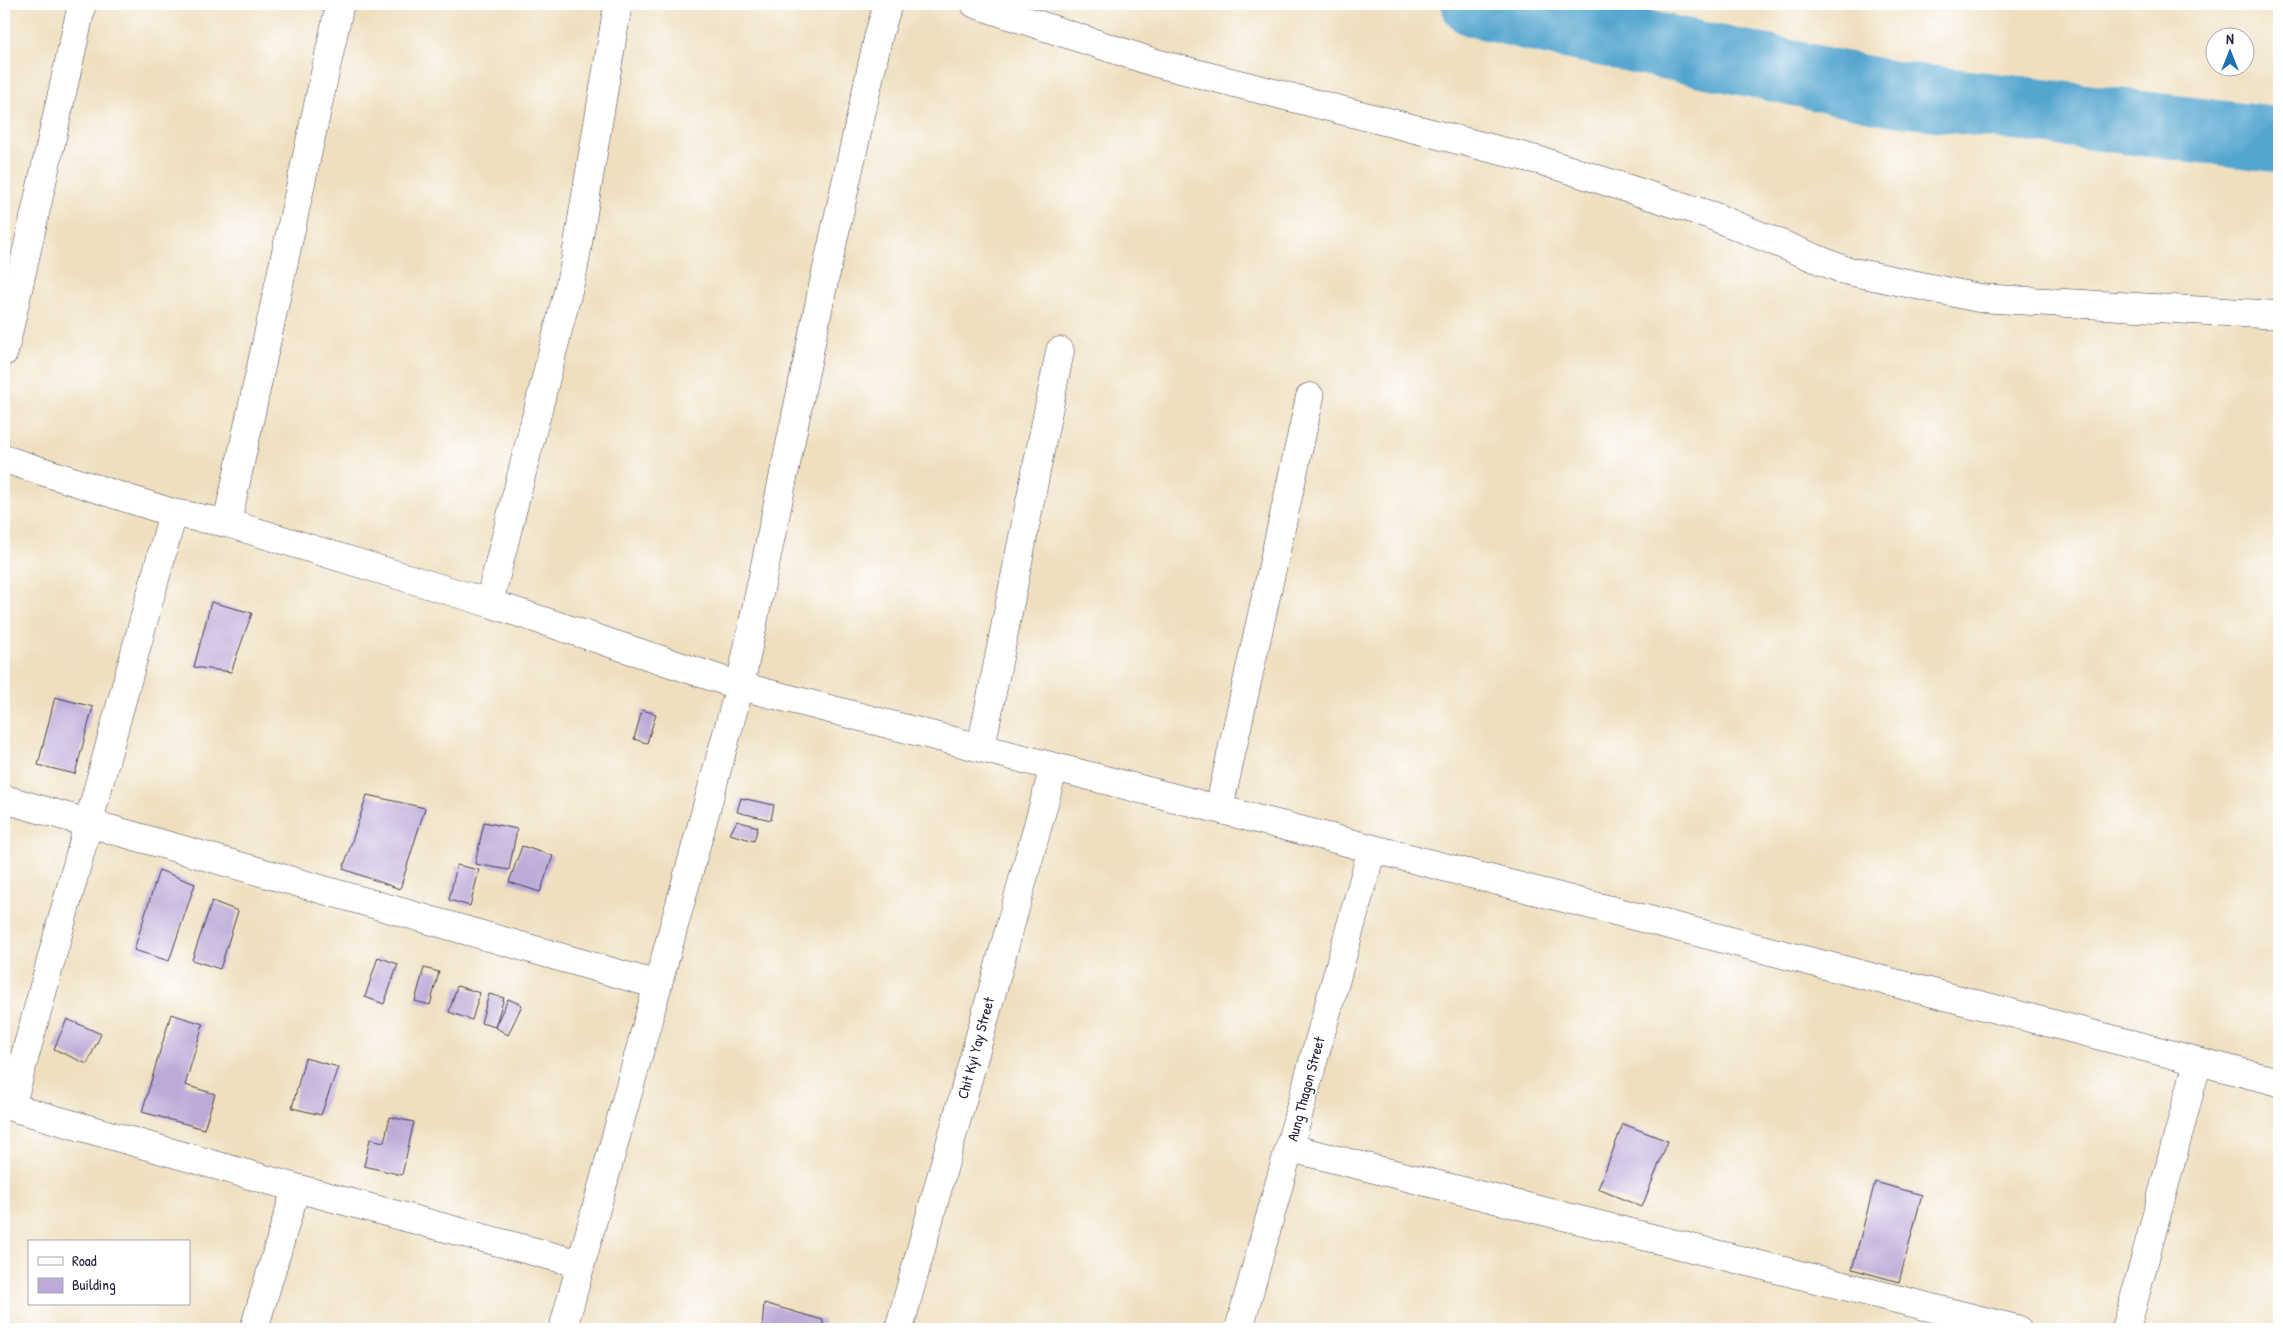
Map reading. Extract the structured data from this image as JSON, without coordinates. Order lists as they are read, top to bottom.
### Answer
{
  "streets": {
    "street": ["Chit Kyi Yay Street", "Aung Thagon Street"]
  },
  "legend": ["Road", "Building"],
  "north": "top"
}
